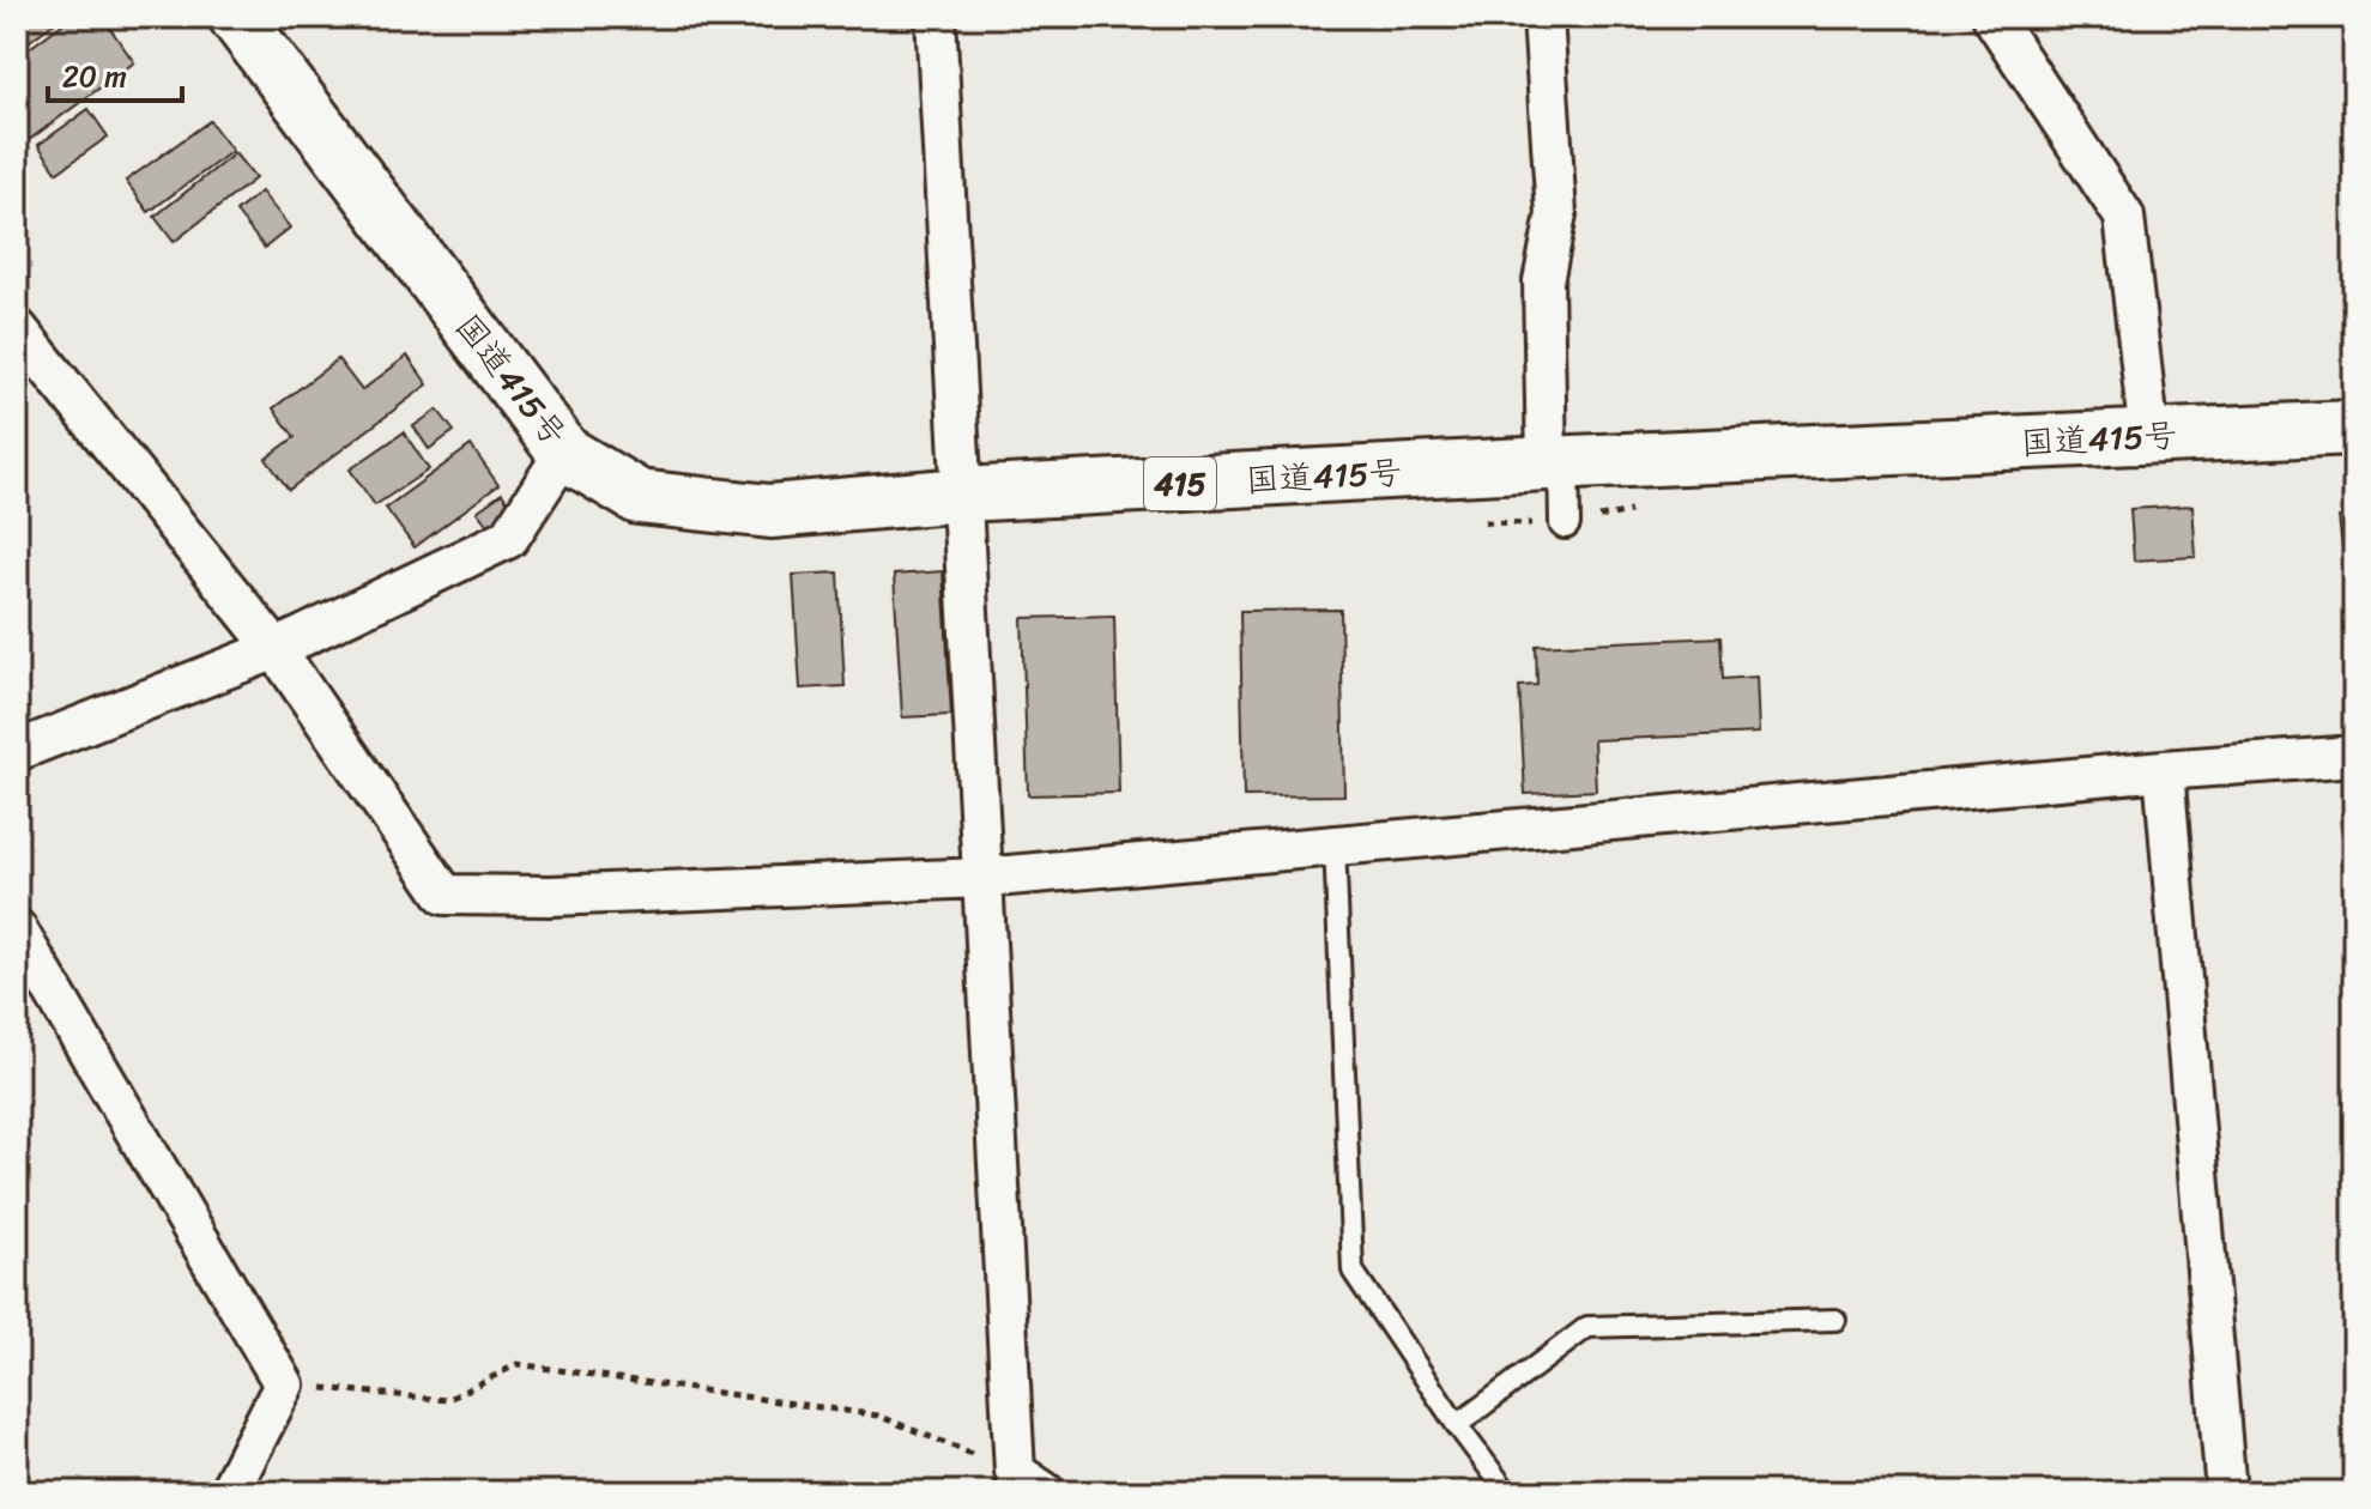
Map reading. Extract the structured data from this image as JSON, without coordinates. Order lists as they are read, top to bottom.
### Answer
{
  "streets": {
    "highway": ["国道415号", "415"]
  },
  "scale_bar": "20 m"
}
